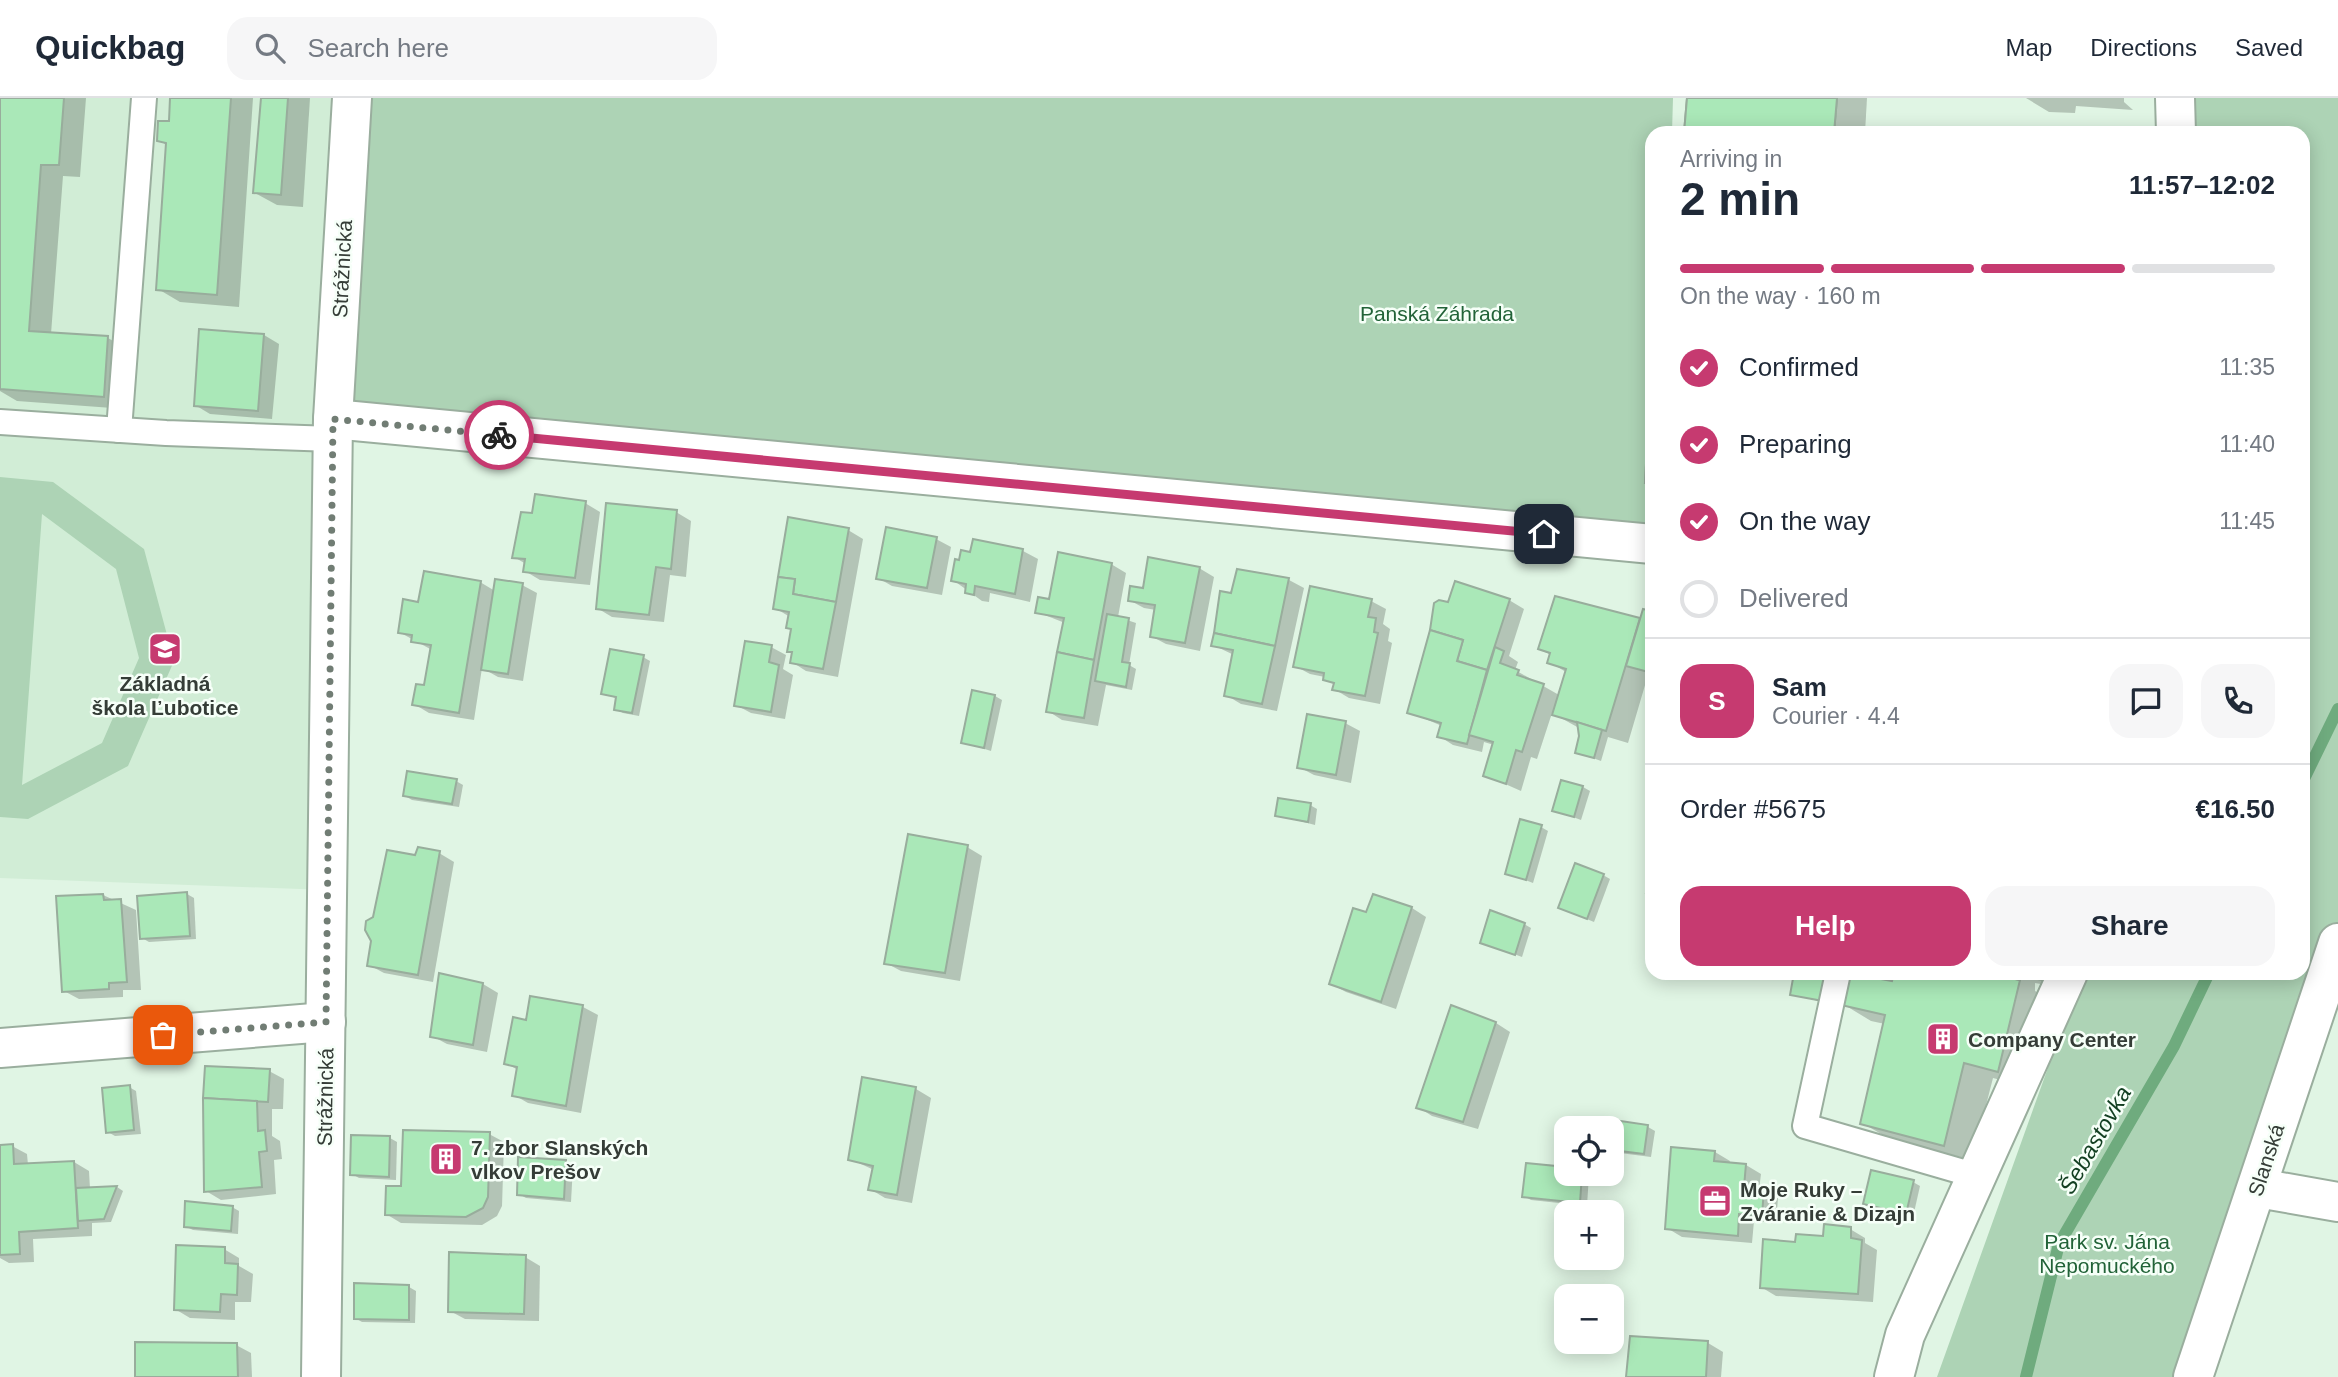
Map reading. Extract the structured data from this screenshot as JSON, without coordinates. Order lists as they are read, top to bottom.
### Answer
{
  "streets": {
    "street": ["Strážnická", "Slanská"]
  },
  "water": ["Šebastovka"],
  "parks": ["Panská Záhrada", "Park sv. Jána Nepomuckého"],
  "places": {
    "school or university": ["Základná škola Ľubotice"],
    "building": ["Company Center", "7. zbor Slanských vlkov Prešov"],
    "office": ["Moje Ruky – Zváranie & Dizajn"]
  },
  "page": {
    "header": "Quickbag",
    "search": "Search here",
    "nav": ["Map", "Directions", "Saved"],
    "heading": ["2 min", "Arriving in", "11:57–12:02"],
    "panel": [
      "Sam",
      "Courier · 4.4",
      "Order #5675",
      "€16.50"
    ],
    "bar": "On the way · 160 m",
    "list": [
      ["Confirmed", "11:35"],
      ["Preparing", "11:40"],
      ["On the way", "11:45"],
      "Delivered"
    ],
    "round": "S",
    "buttons": ["Help", "Share"],
    "map_buttons": ["+", "−"]
  }
}
